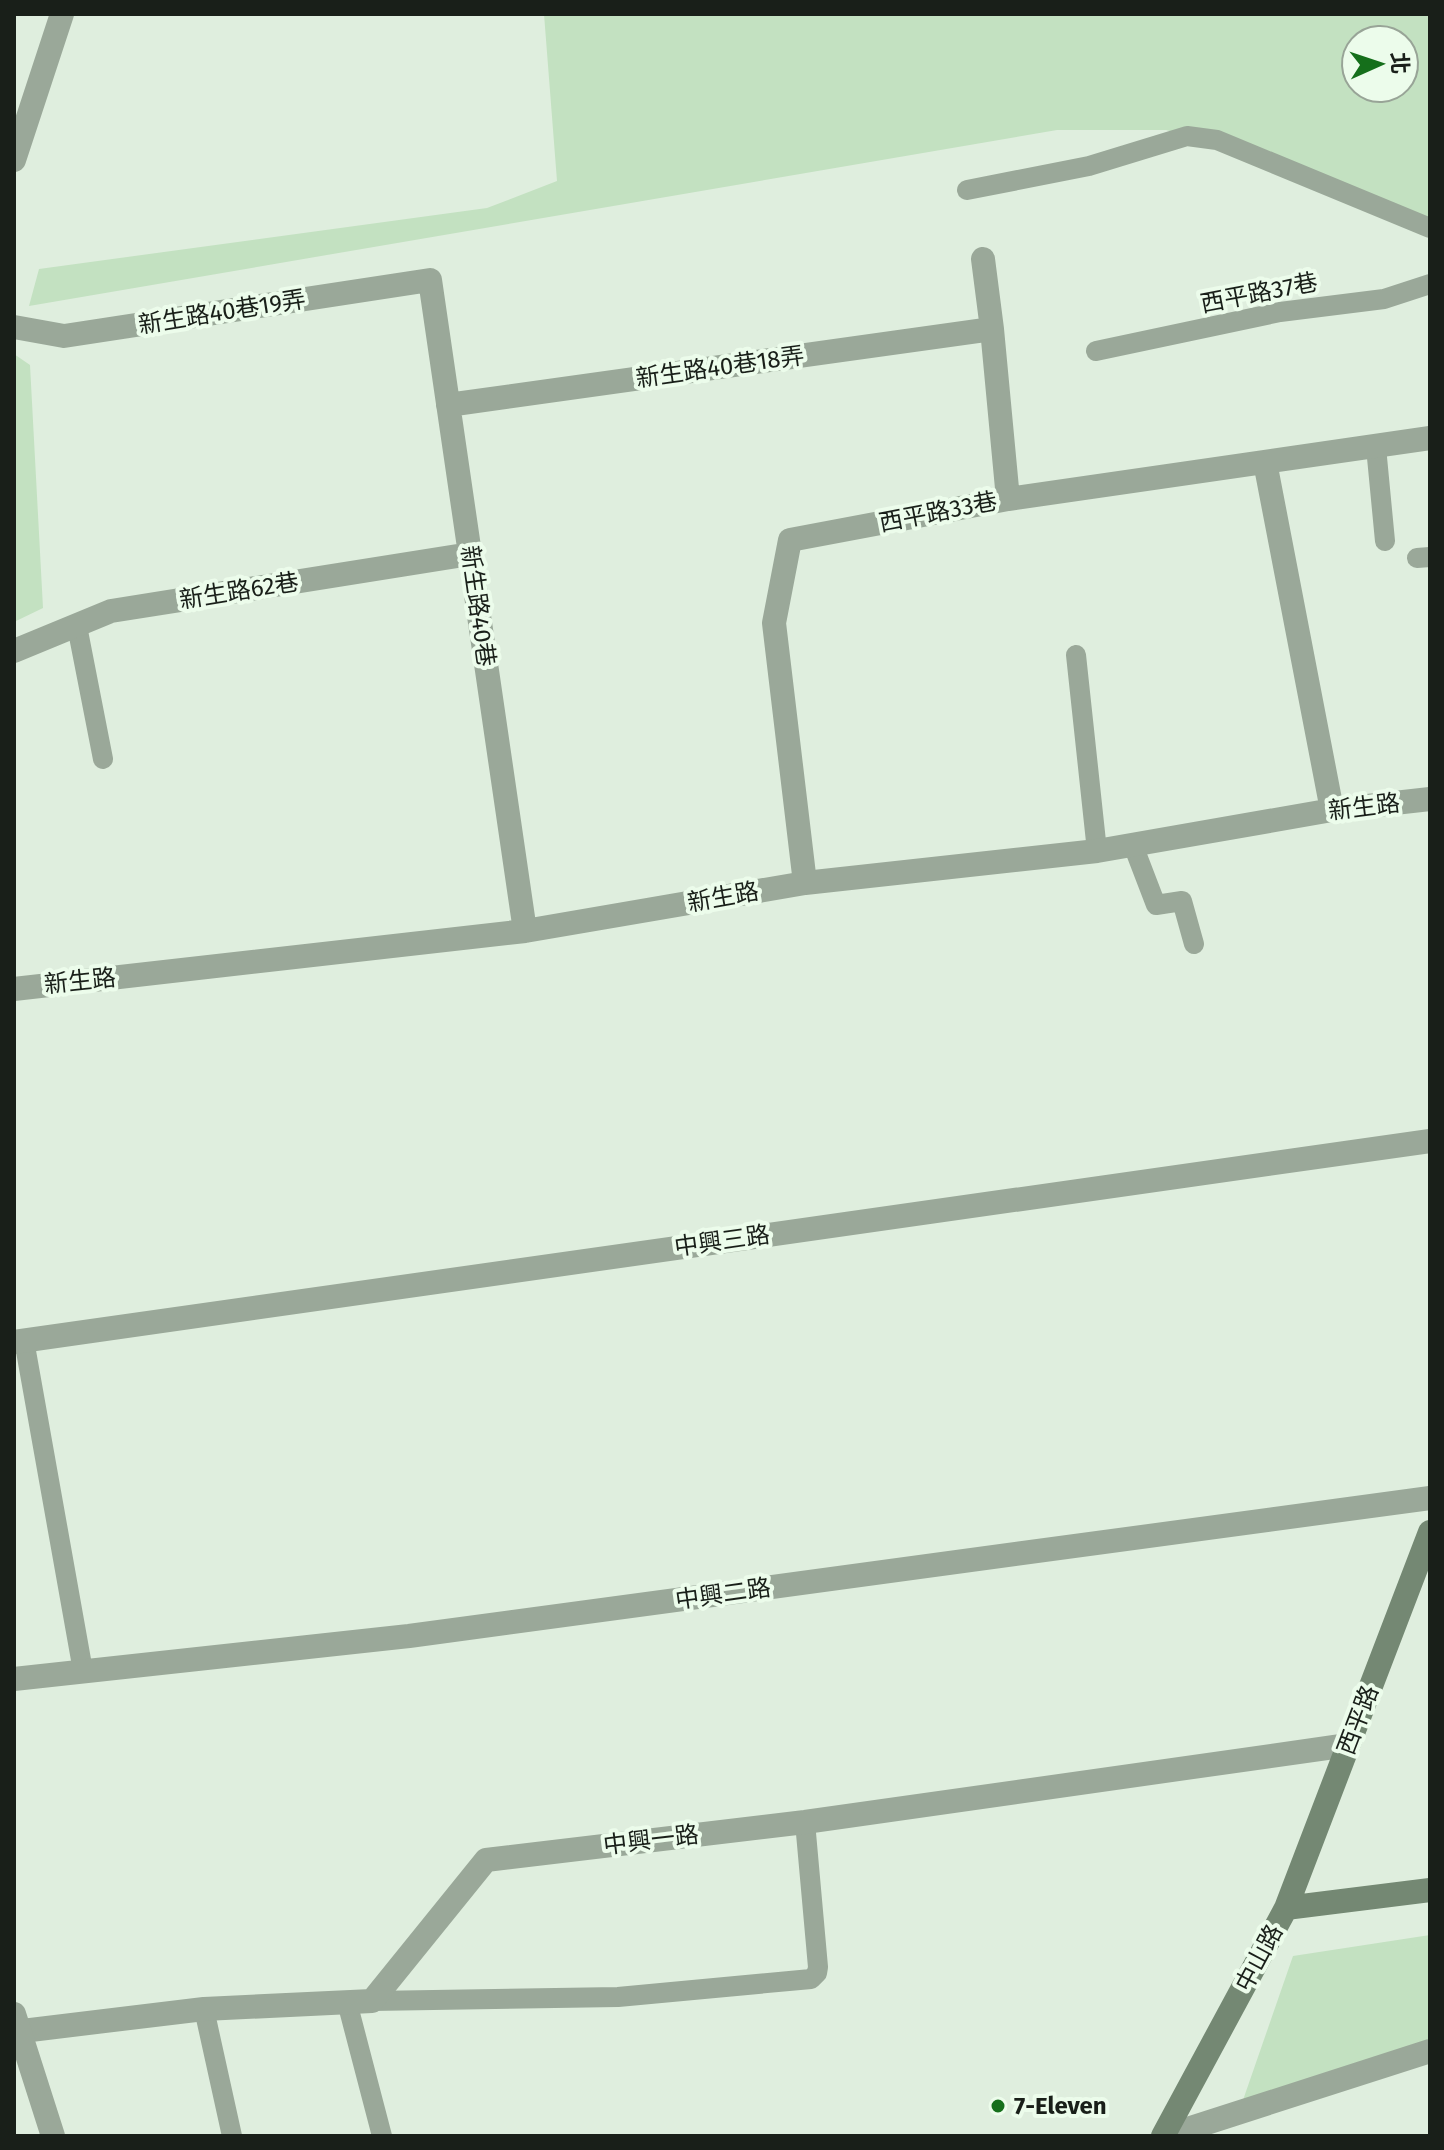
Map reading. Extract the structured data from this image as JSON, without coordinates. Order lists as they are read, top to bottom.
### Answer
{
  "streets": {
    "main road": ["西平路", "中山路"],
    "street": [
      "新生路40巷19弄",
      "新生路40巷18弄",
      "西平路33巷",
      "新生路62巷",
      "新生路40巷",
      "新生路",
      "中興三路",
      "中興二路",
      "中興一路"
    ],
    "lane": ["西平路37巷"]
  },
  "crossings": [
    ["新生路40巷19弄", "新生路40巷"],
    ["新生路40巷18弄", "新生路40巷"],
    ["西平路33巷", "新生路"],
    ["新生路62巷", "新生路40巷"],
    ["新生路40巷", "新生路"],
    ["西平路", "中興一路"],
    ["西平路", "中山路"]
  ],
  "places": ["7-Eleven"],
  "north": "right"
}
